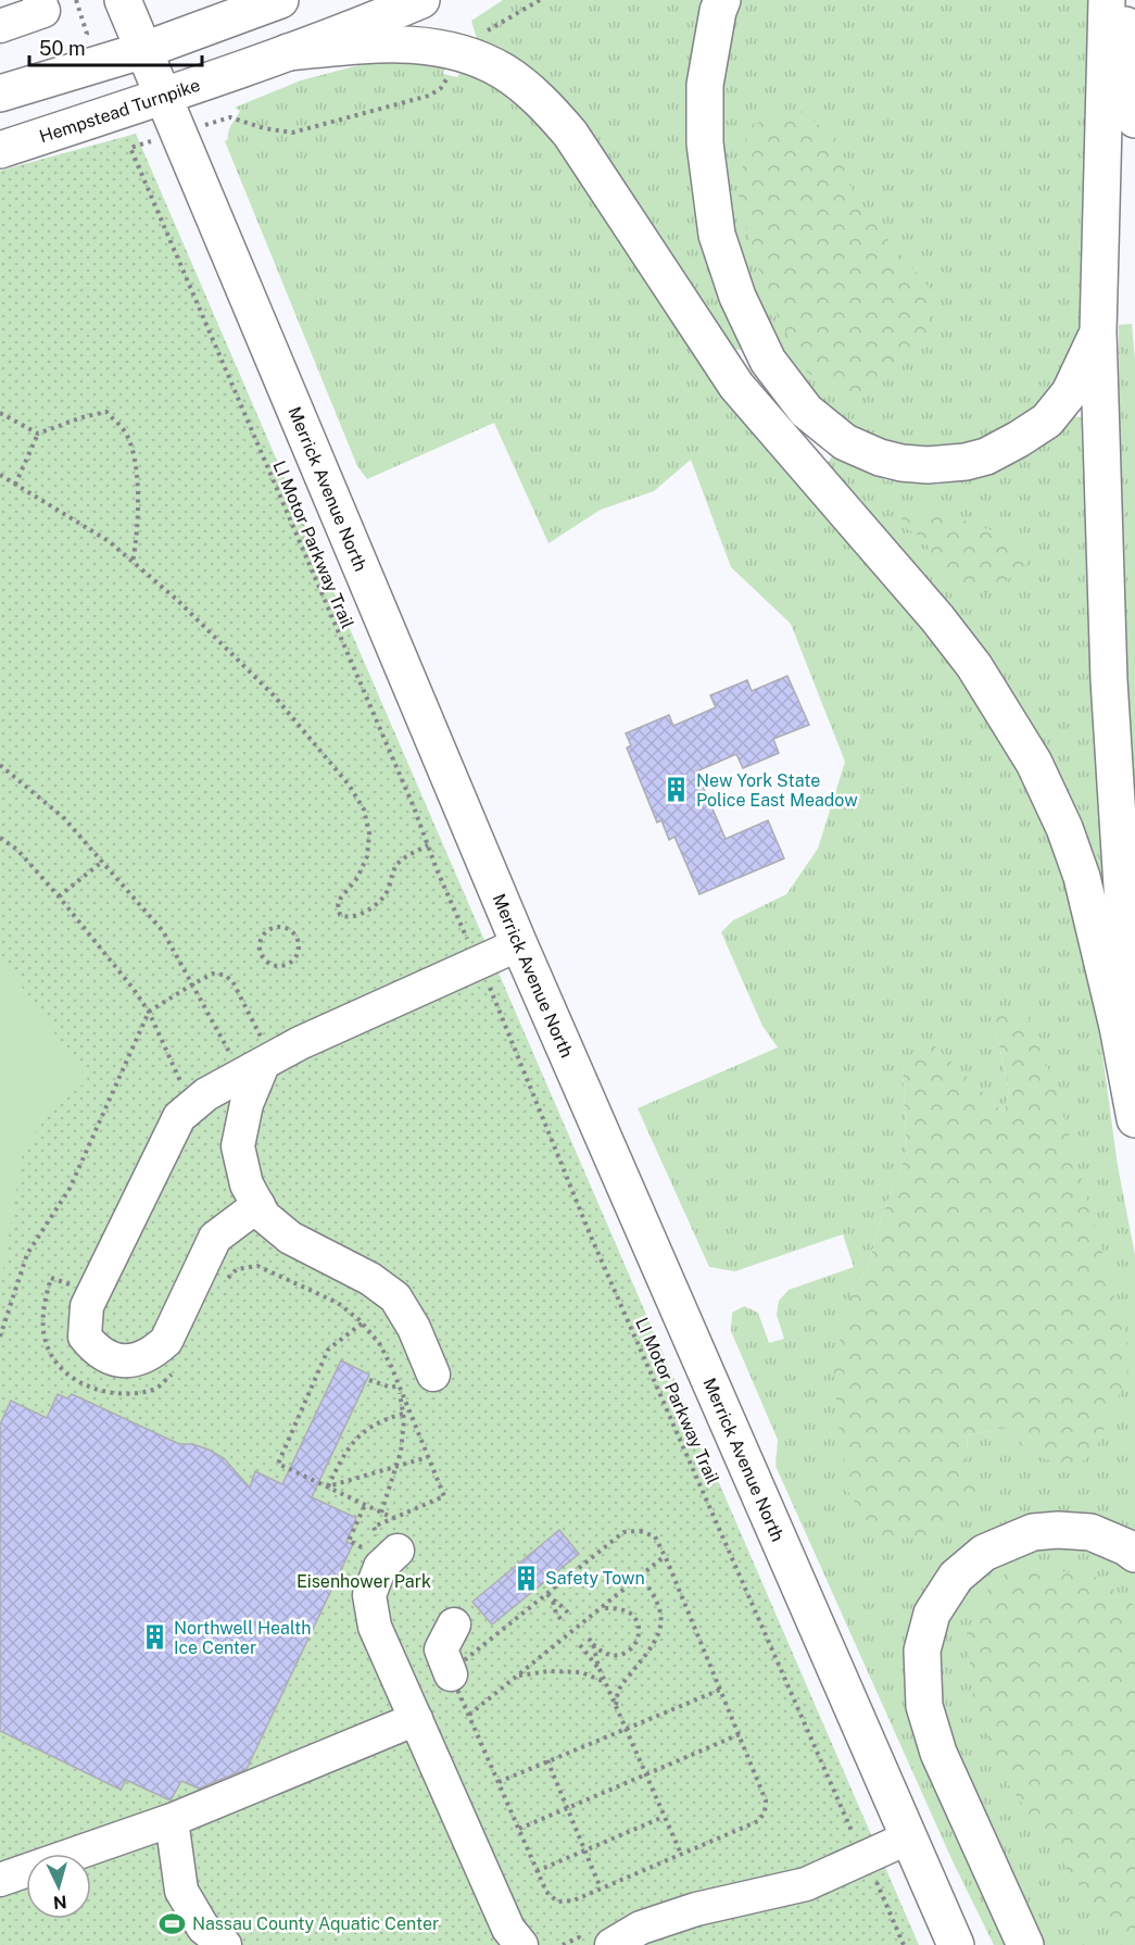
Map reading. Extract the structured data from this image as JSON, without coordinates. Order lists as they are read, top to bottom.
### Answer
{
  "streets": {
    "main road": ["Hempstead Turnpike", "Merrick Avenue North"],
    "path": ["LI Motor Parkway Trail"]
  },
  "crossings": [
    ["Hempstead Turnpike", "Merrick Avenue North"]
  ],
  "parks": ["Eisenhower Park"],
  "places": {
    "building": ["New York State Police East Meadow", "Safety Town", "Northwell Health Ice Center"],
    "sports": ["Nassau County Aquatic Center"]
  },
  "scale_bar": "50 m",
  "north": "bottom"
}
